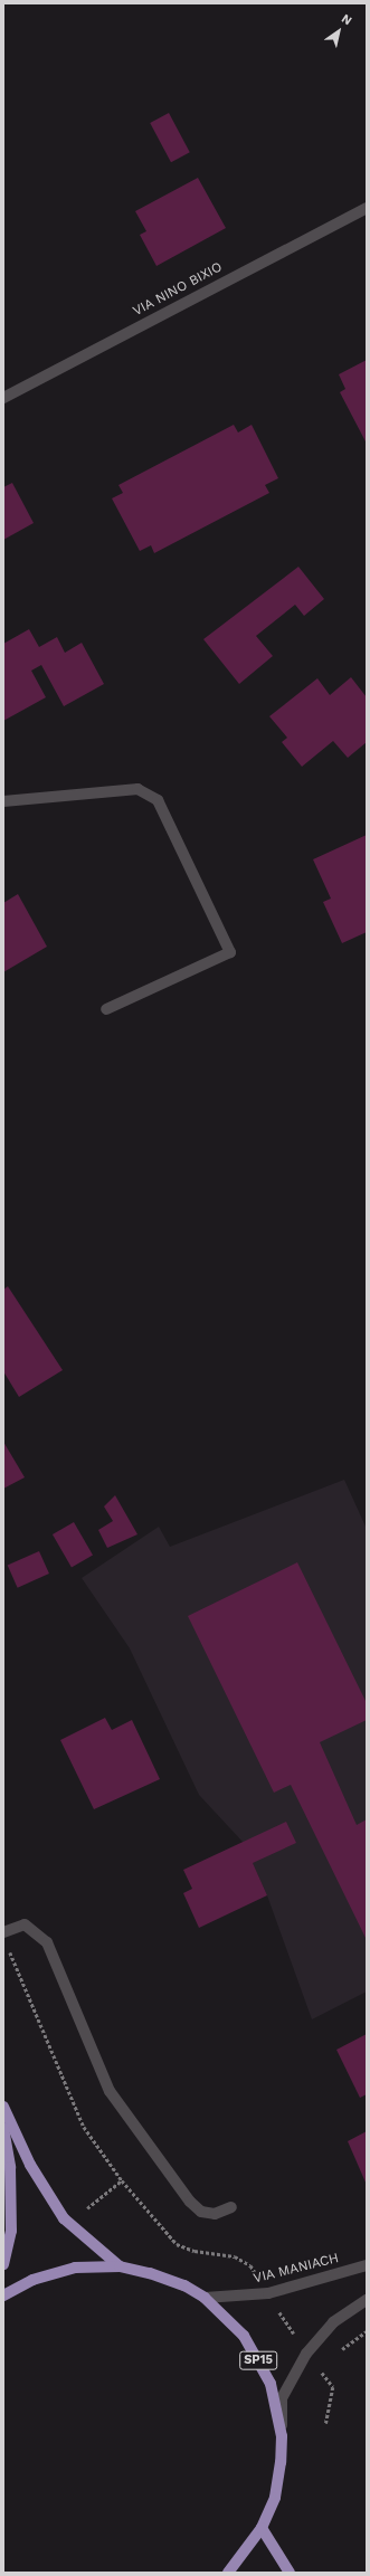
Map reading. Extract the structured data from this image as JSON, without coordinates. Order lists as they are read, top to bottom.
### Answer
{
  "streets": {
    "main road": ["SP15"],
    "street": ["VIA NINO BIXIO", "VIA MANIACH"]
  },
  "crossings": [
    ["VIA MANIACH", "SP15"]
  ],
  "north": "top right"
}
